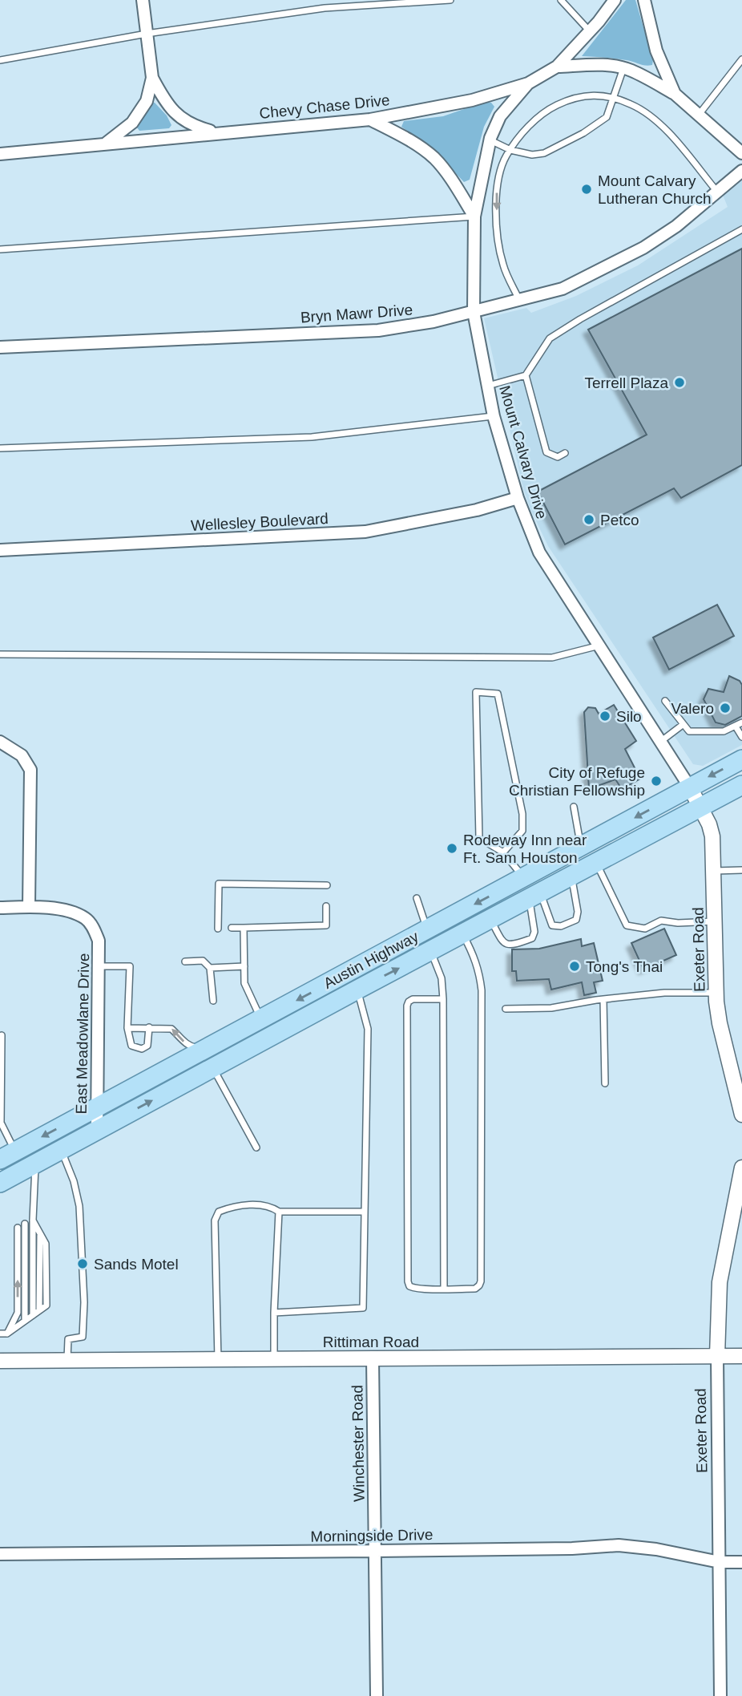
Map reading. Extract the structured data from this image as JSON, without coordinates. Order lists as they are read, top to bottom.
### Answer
{
  "streets": {
    "main road": ["Austin Highway"],
    "street": [
      "Chevy Chase Drive",
      "Bryn Mawr Drive",
      "Mount Calvary Drive",
      "Wellesley Boulevard",
      "Exeter Road",
      "East Meadowlane Drive",
      "Rittiman Road",
      "Winchester Road",
      "Morningside Drive"
    ]
  },
  "crossings": [
    ["Chevy Chase Drive", "Mount Calvary Drive"],
    ["Bryn Mawr Drive", "Mount Calvary Drive"],
    ["Mount Calvary Drive", "Wellesley Boulevard"],
    ["Mount Calvary Drive", "Exeter Road"],
    ["Mount Calvary Drive", "Austin Highway"],
    ["Exeter Road", "Austin Highway"],
    ["Exeter Road", "Rittiman Road"],
    ["Exeter Road", "Morningside Drive"],
    ["Austin Highway", "East Meadowlane Drive"],
    ["Rittiman Road", "Winchester Road"],
    ["Winchester Road", "Morningside Drive"]
  ],
  "places": [
    "Mount Calvary Lutheran Church",
    "Terrell Plaza",
    "Petco",
    "Valero",
    "Silo",
    "City of Refuge Christian Fellowship",
    "Rodeway Inn near Ft. Sam Houston",
    "Tong's Thai",
    "Sands Motel"
  ]
}
